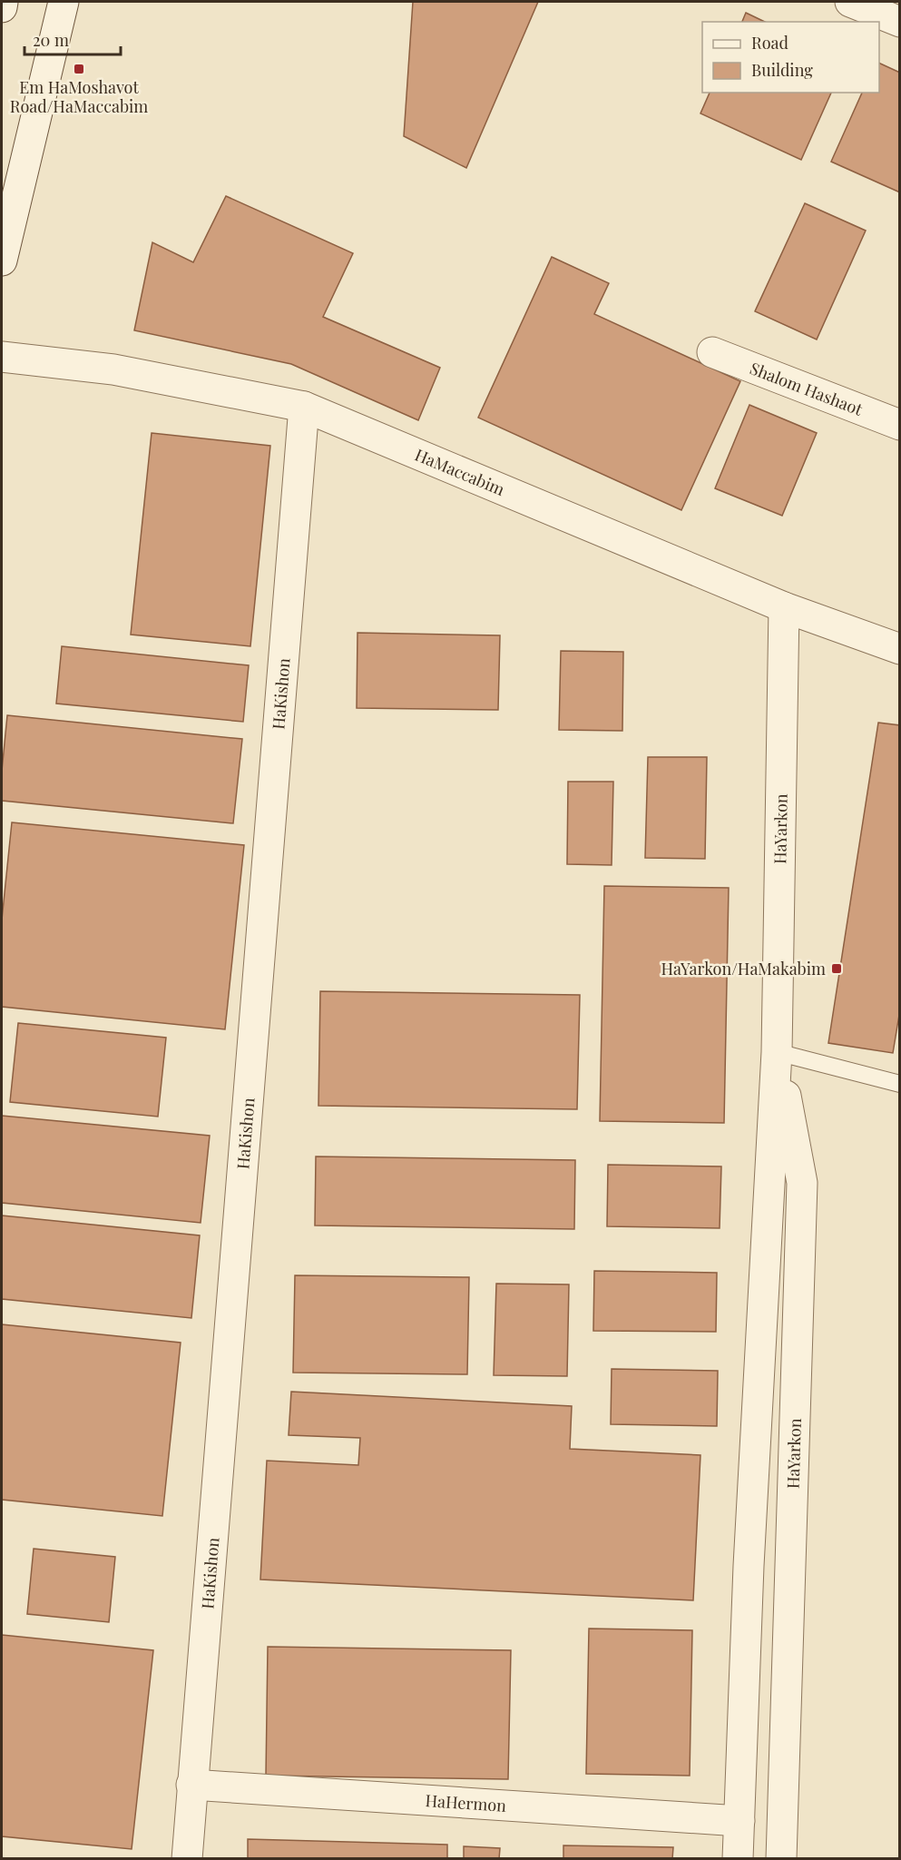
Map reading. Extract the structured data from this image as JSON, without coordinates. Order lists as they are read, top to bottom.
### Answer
{
  "streets": {
    "street": [
      "Shalom Hashaot",
      "HaMaccabim",
      "HaKishon",
      "HaYarkon",
      "HaHermon"
    ]
  },
  "crossings": [
    ["HaMaccabim", "HaKishon"],
    ["HaMaccabim", "HaYarkon"],
    ["HaKishon", "HaHermon"],
    ["HaYarkon", "HaHermon"]
  ],
  "places": {
    "transit": ["Em HaMoshavot Road/HaMaccabim", "HaYarkon/HaMakabim"]
  },
  "legend": ["Road", "Building"],
  "scale_bar": "20 m"
}
